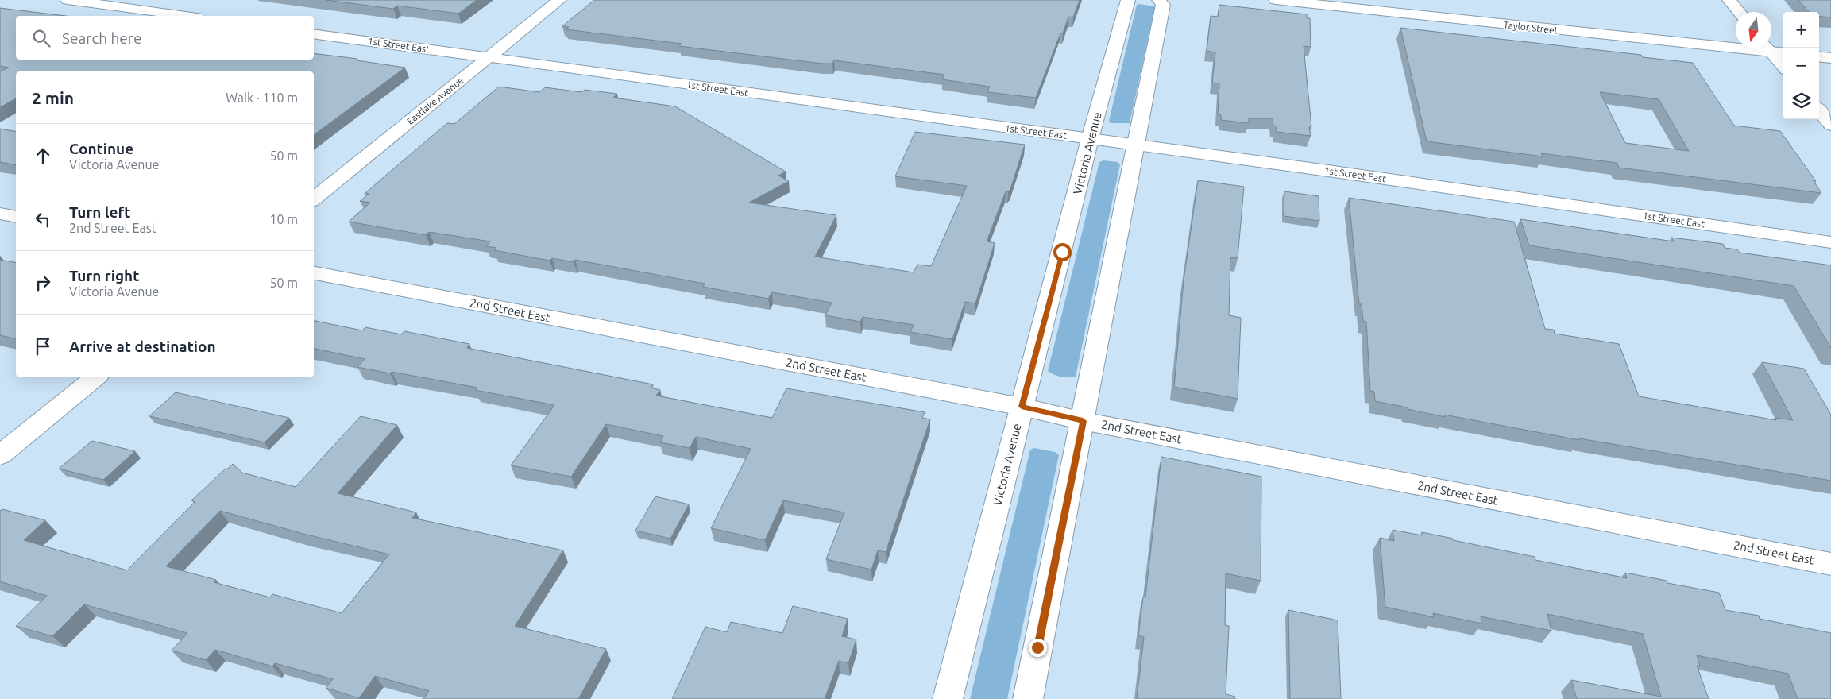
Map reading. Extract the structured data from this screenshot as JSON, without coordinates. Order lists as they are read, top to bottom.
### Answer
{
  "streets": {
    "street": [
      "Taylor Street",
      "1st Street East",
      "Eastlake Avenue",
      "Victoria Avenue",
      "2nd Street East"
    ]
  },
  "crossings": [
    ["1st Street East", "Eastlake Avenue"],
    ["1st Street East", "Victoria Avenue"],
    ["Victoria Avenue", "2nd Street East"]
  ],
  "north": "bottom",
  "page": {
    "map_buttons": ["+", "−"],
    "search": "Search here",
    "heading": ["2 min", "Walk · 110 m"],
    "list": [
      ["Continue", "Victoria Avenue", "50 m"],
      ["Turn left", "2nd Street East", "10 m"],
      ["Turn right", "Victoria Avenue", "50 m"],
      "Arrive at destination"
    ]
  }
}
